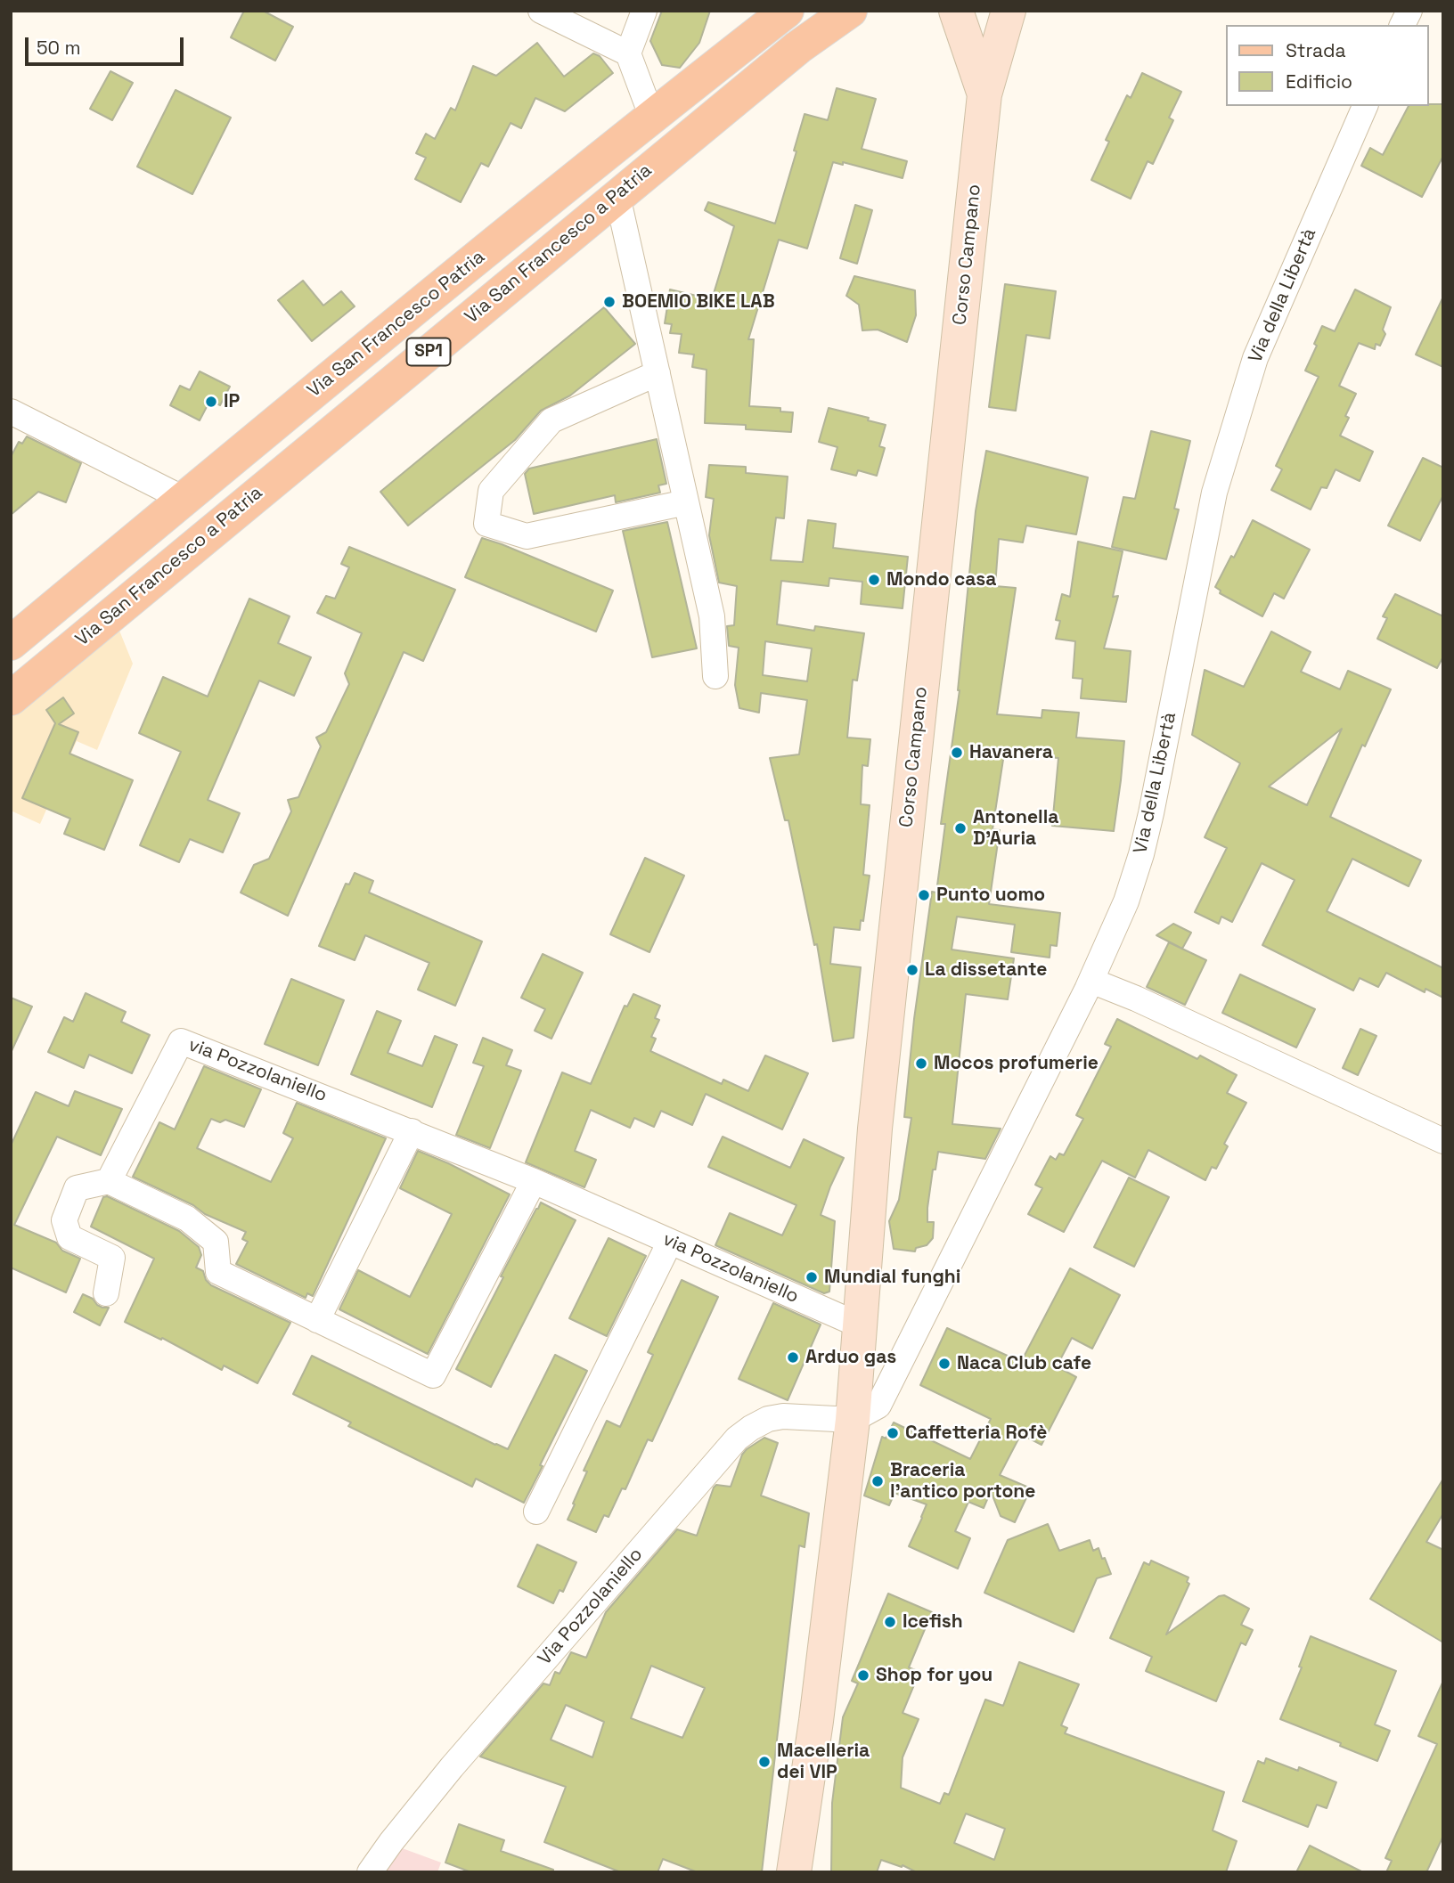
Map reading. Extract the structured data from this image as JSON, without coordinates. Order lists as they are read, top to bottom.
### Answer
{
  "streets": {
    "main road": [
      "Via San Francesco a Patria",
      "Corso Campano",
      "Via San Francesco Patria",
      "SP1"
    ],
    "street": ["Via della Libertà", "via Pozzolaniello", "Via Pozzolaniello"]
  },
  "crossings": [
    ["Corso Campano", "Via della Libertà"],
    ["Corso Campano", "via Pozzolaniello"],
    ["Corso Campano", "Via Pozzolaniello"],
    ["Via della Libertà", "Via Pozzolaniello"],
    ["via Pozzolaniello", "Via Pozzolaniello"]
  ],
  "places": [
    "BOEMIO BIKE LAB",
    "IP",
    "Mondo casa",
    "Havanera",
    "Antonella D'Auria",
    "Punto uomo",
    "La dissetante",
    "Mocos profumerie",
    "Mundial funghi",
    "Arduo gas",
    "Naca Club cafe",
    "Caffetteria Rofè",
    "Braceria l'antico portone",
    "Icefish",
    "Shop for you",
    "Macelleria dei VIP"
  ],
  "legend": ["Strada", "Edificio"],
  "scale_bar": "50 m"
}
